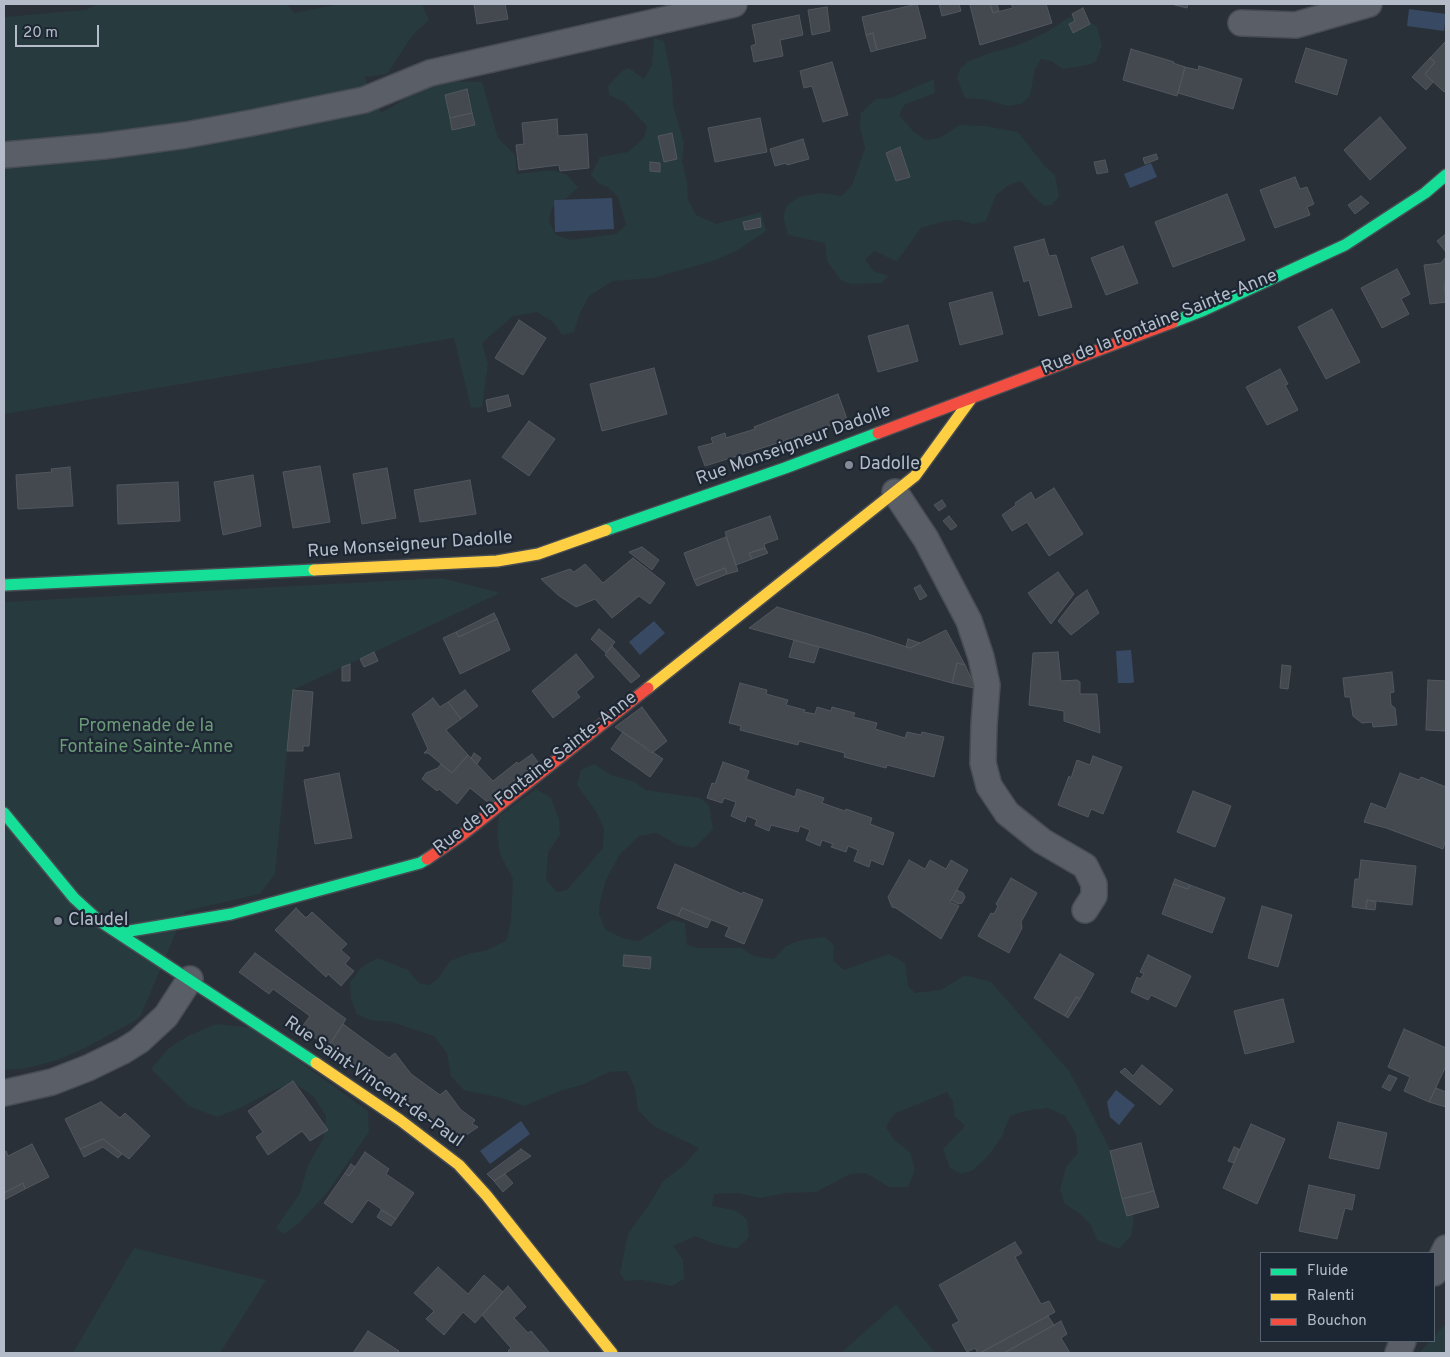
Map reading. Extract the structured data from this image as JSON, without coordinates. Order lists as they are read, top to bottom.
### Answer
{
  "streets": {
    "street": ["Rue de la Fontaine Sainte-Anne", "Rue Monseigneur Dadolle", "Rue Saint-Vincent-de-Paul"]
  },
  "crossings": [
    ["Rue de la Fontaine Sainte-Anne", "Rue Monseigneur Dadolle"]
  ],
  "parks": ["Promenade de la Fontaine Sainte-Anne"],
  "places": ["Dadolle", "Claudel"],
  "legend": ["Fluide", "Ralenti", "Bouchon"],
  "scale_bar": "20 m"
}
